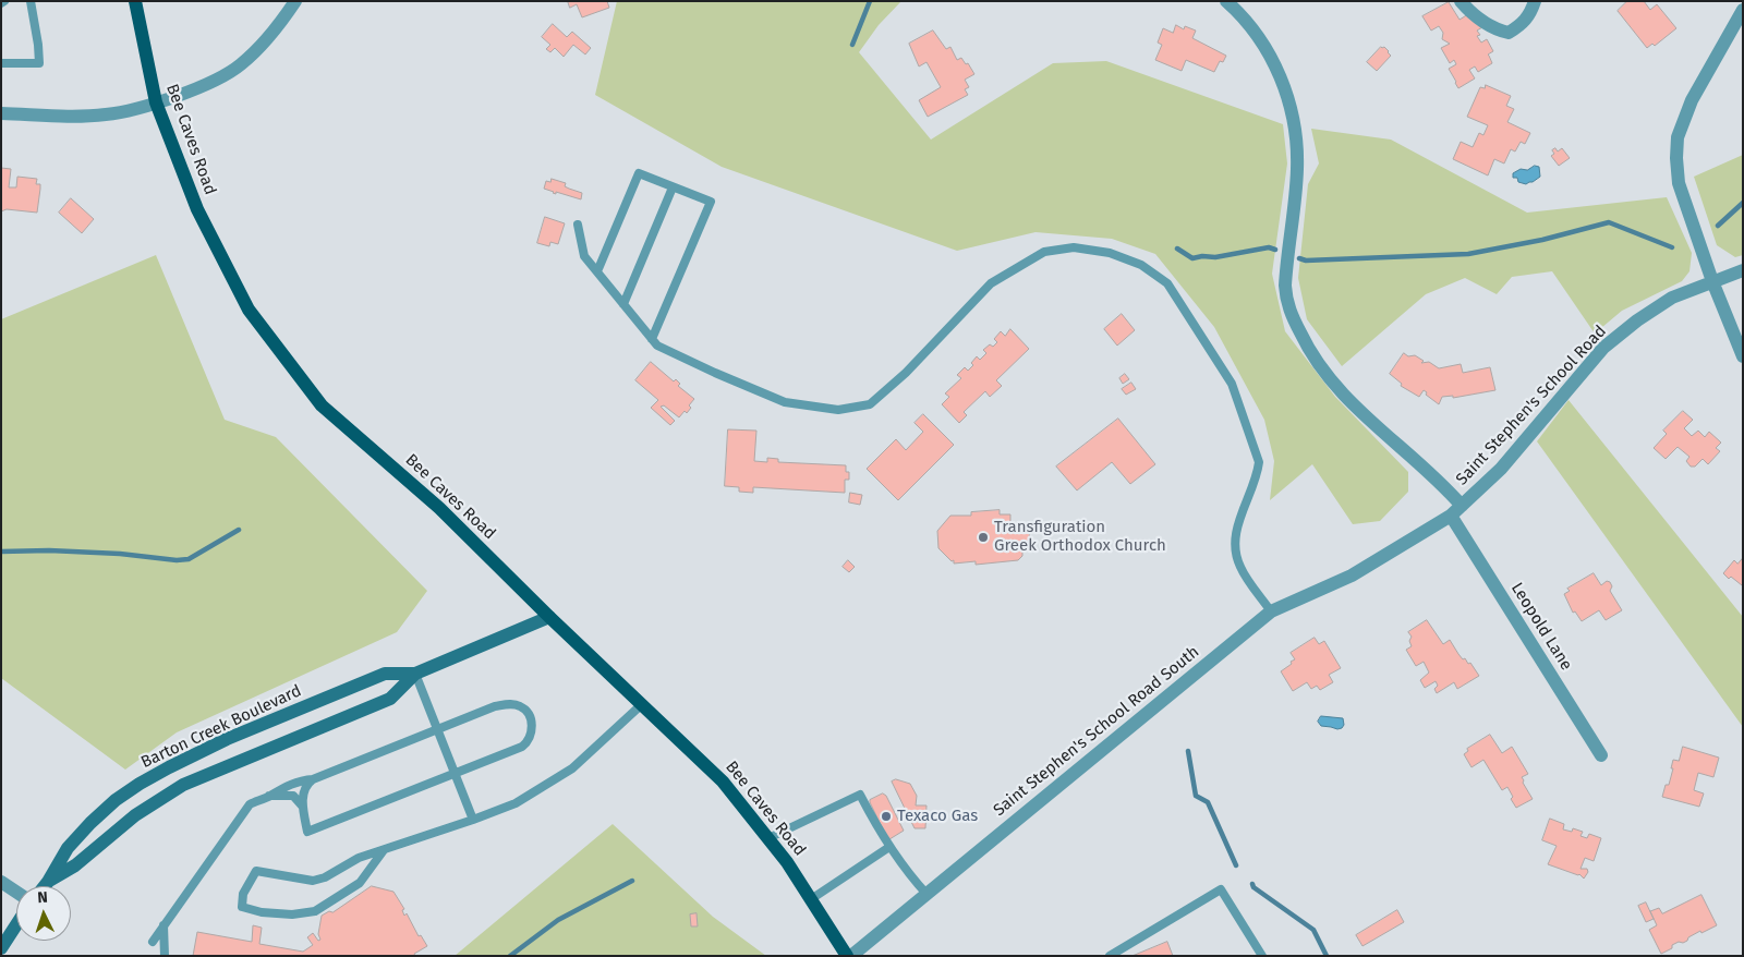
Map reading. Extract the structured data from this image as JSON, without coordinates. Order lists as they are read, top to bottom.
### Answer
{
  "streets": {
    "main road": ["Bee Caves Road"],
    "street": [
      "Saint Stephen's School Road",
      "Leopold Lane",
      "Barton Creek Boulevard",
      "Saint Stephen's School Road South"
    ]
  },
  "crossings": [
    ["Bee Caves Road", "Barton Creek Boulevard"],
    ["Saint Stephen's School Road", "Leopold Lane"],
    ["Saint Stephen's School Road", "Saint Stephen's School Road South"]
  ],
  "places": ["Transfiguration Greek Orthodox Church", "Texaco Gas"],
  "north": "top"
}
